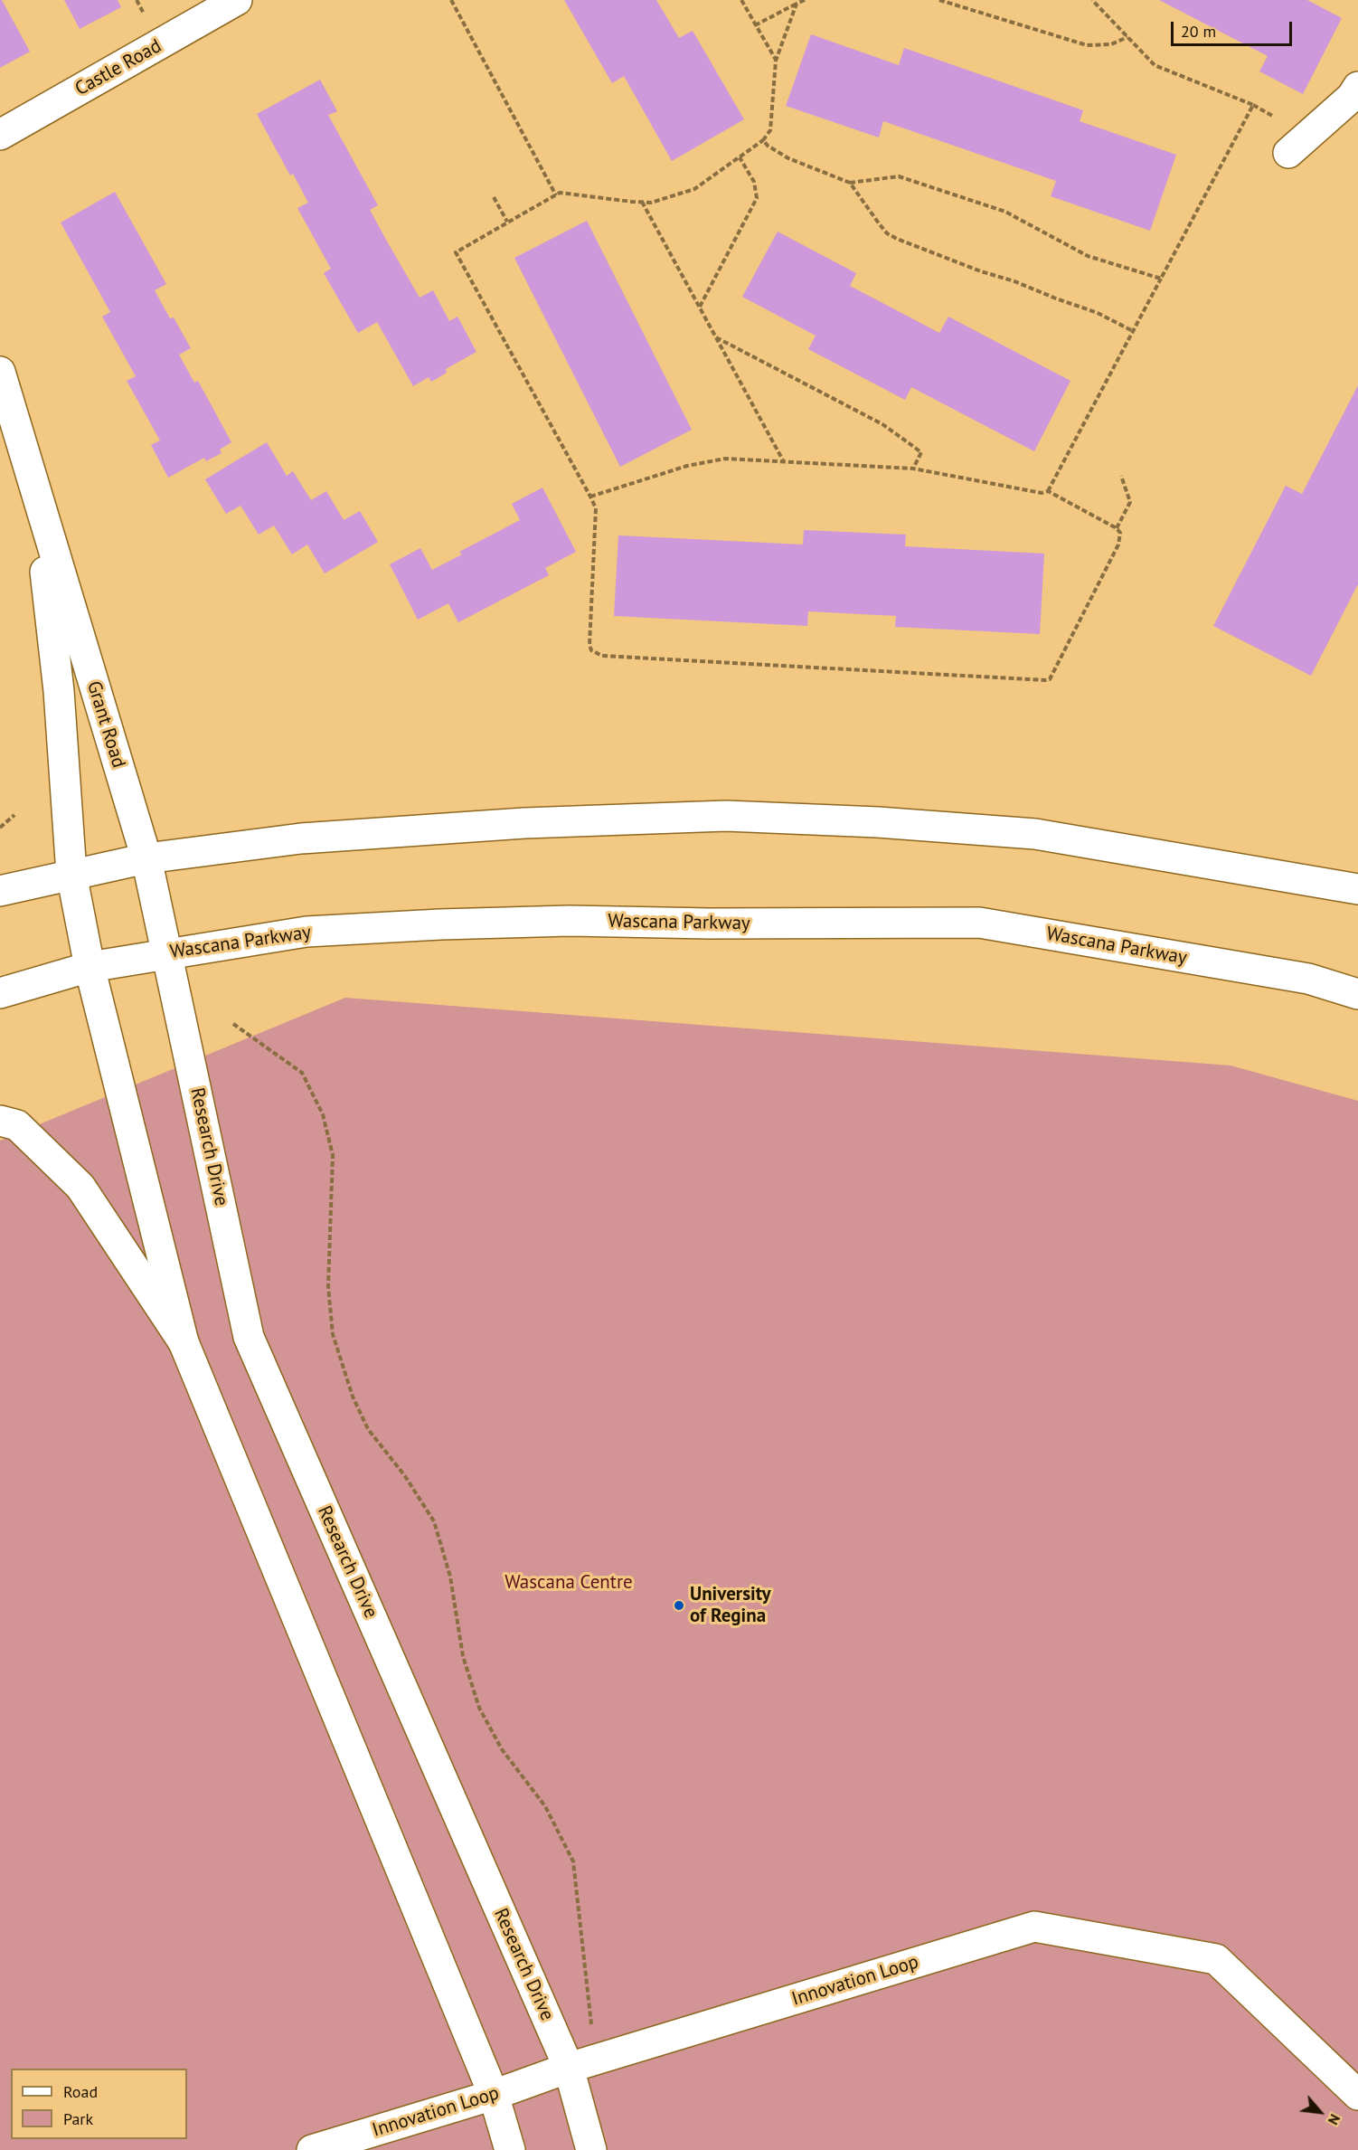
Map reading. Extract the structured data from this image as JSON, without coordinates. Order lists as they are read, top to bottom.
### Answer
{
  "streets": {
    "street": [
      "Castle Road",
      "Grant Road",
      "Wascana Parkway",
      "Research Drive",
      "Innovation Loop"
    ]
  },
  "crossings": [
    ["Grant Road", "Wascana Parkway"],
    ["Grant Road", "Research Drive"],
    ["Wascana Parkway", "Research Drive"],
    ["Research Drive", "Innovation Loop"]
  ],
  "parks": ["Wascana Centre"],
  "places": ["University of Regina"],
  "legend": ["Road", "Park"],
  "scale_bar": "20 m",
  "north": "bottom right"
}
